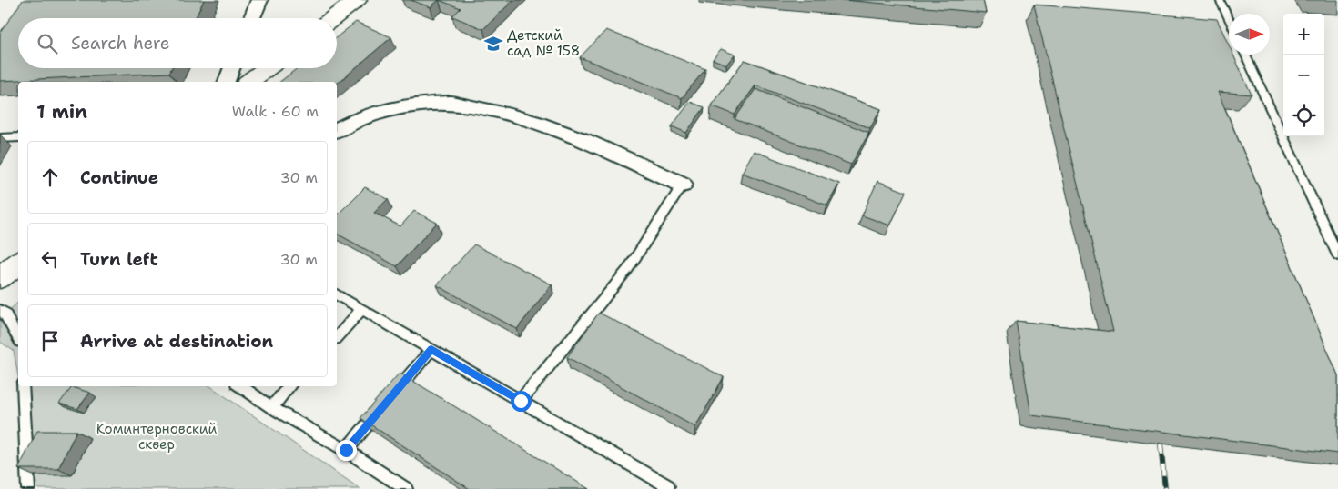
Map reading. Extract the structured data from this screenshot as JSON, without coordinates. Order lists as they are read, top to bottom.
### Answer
{
  "parks": ["Коминтерновский сквер"],
  "places": {
    "school or university": ["Детский сад № 158"]
  },
  "north": "right",
  "page": {
    "map_buttons": ["+", "−"],
    "search": "Search here",
    "heading": ["1 min", "Walk · 60 m"],
    "list": [
      ["Continue", "30 m"],
      ["Turn left", "30 m"],
      "Arrive at destination"
    ]
  }
}
